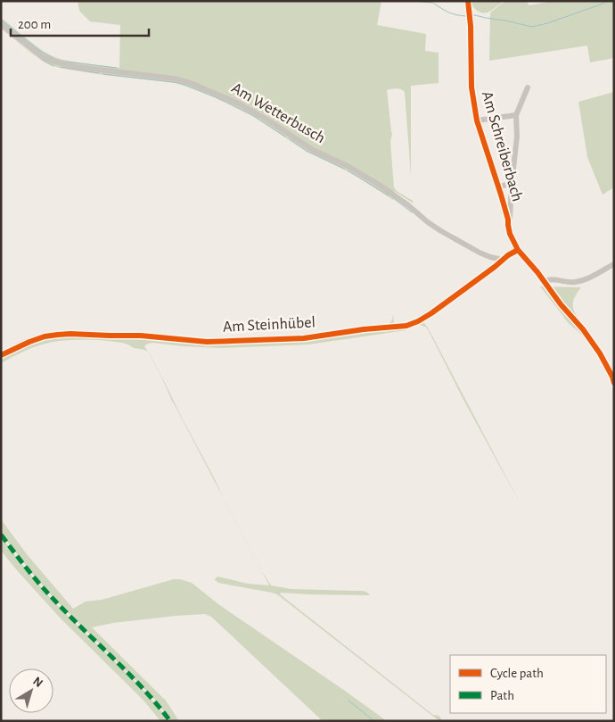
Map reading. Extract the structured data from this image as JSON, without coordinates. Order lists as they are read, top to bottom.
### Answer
{
  "streets": {
    "street": ["Am Wetterbusch", "Am Schreiberbach", "Am Steinhübel"]
  },
  "crossings": [
    ["Am Wetterbusch", "Am Steinhübel"],
    ["Am Schreiberbach", "Am Steinhübel"]
  ],
  "legend": ["Cycle path", "Path"],
  "scale_bar": "200 m",
  "north": "top right"
}
